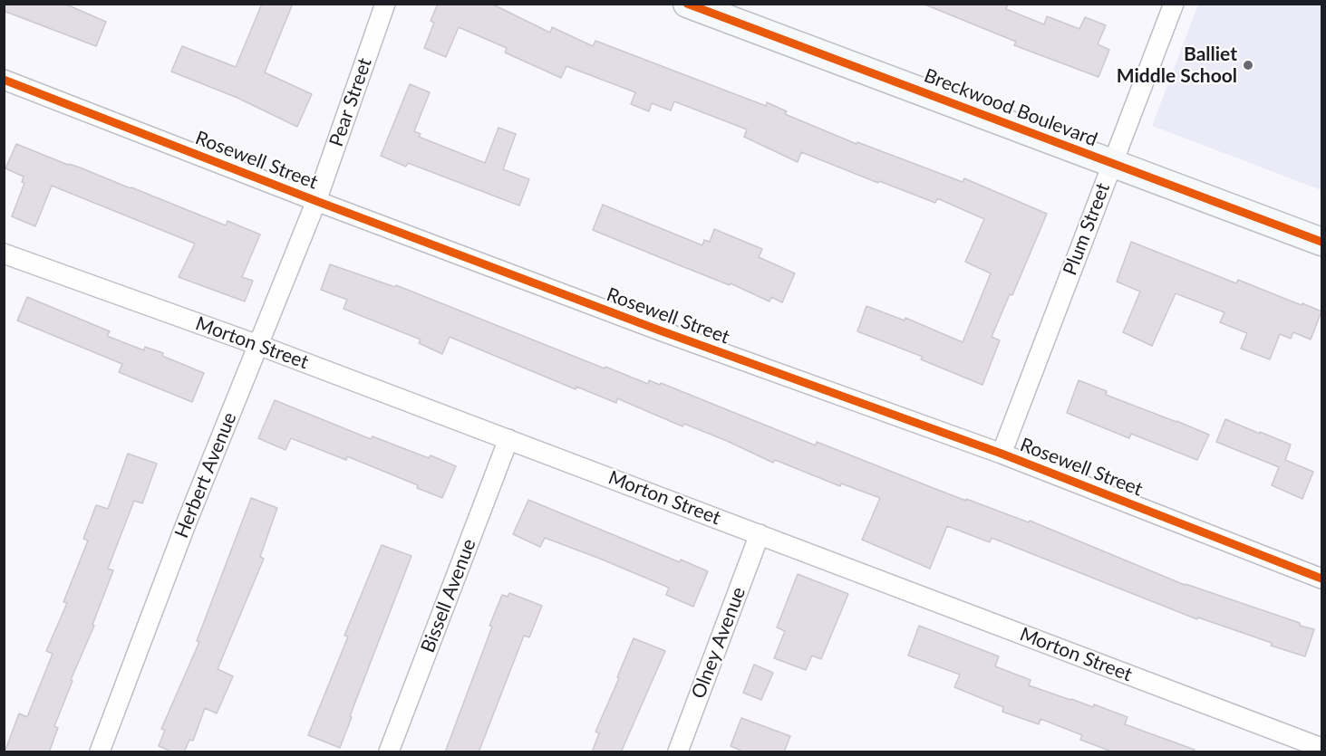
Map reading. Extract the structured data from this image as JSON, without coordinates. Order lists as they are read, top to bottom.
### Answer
{
  "streets": {
    "main road": ["Breckwood Boulevard"],
    "street": [
      "Pear Street",
      "Rosewell Street",
      "Plum Street",
      "Morton Street",
      "Herbert Avenue",
      "Bissell Avenue",
      "Olney Avenue"
    ]
  },
  "crossings": [
    ["Pear Street", "Rosewell Street"],
    ["Pear Street", "Herbert Avenue"],
    ["Breckwood Boulevard", "Plum Street"],
    ["Rosewell Street", "Plum Street"],
    ["Rosewell Street", "Herbert Avenue"],
    ["Morton Street", "Herbert Avenue"],
    ["Morton Street", "Bissell Avenue"],
    ["Morton Street", "Olney Avenue"]
  ],
  "places": ["Balliet Middle School"]
}
